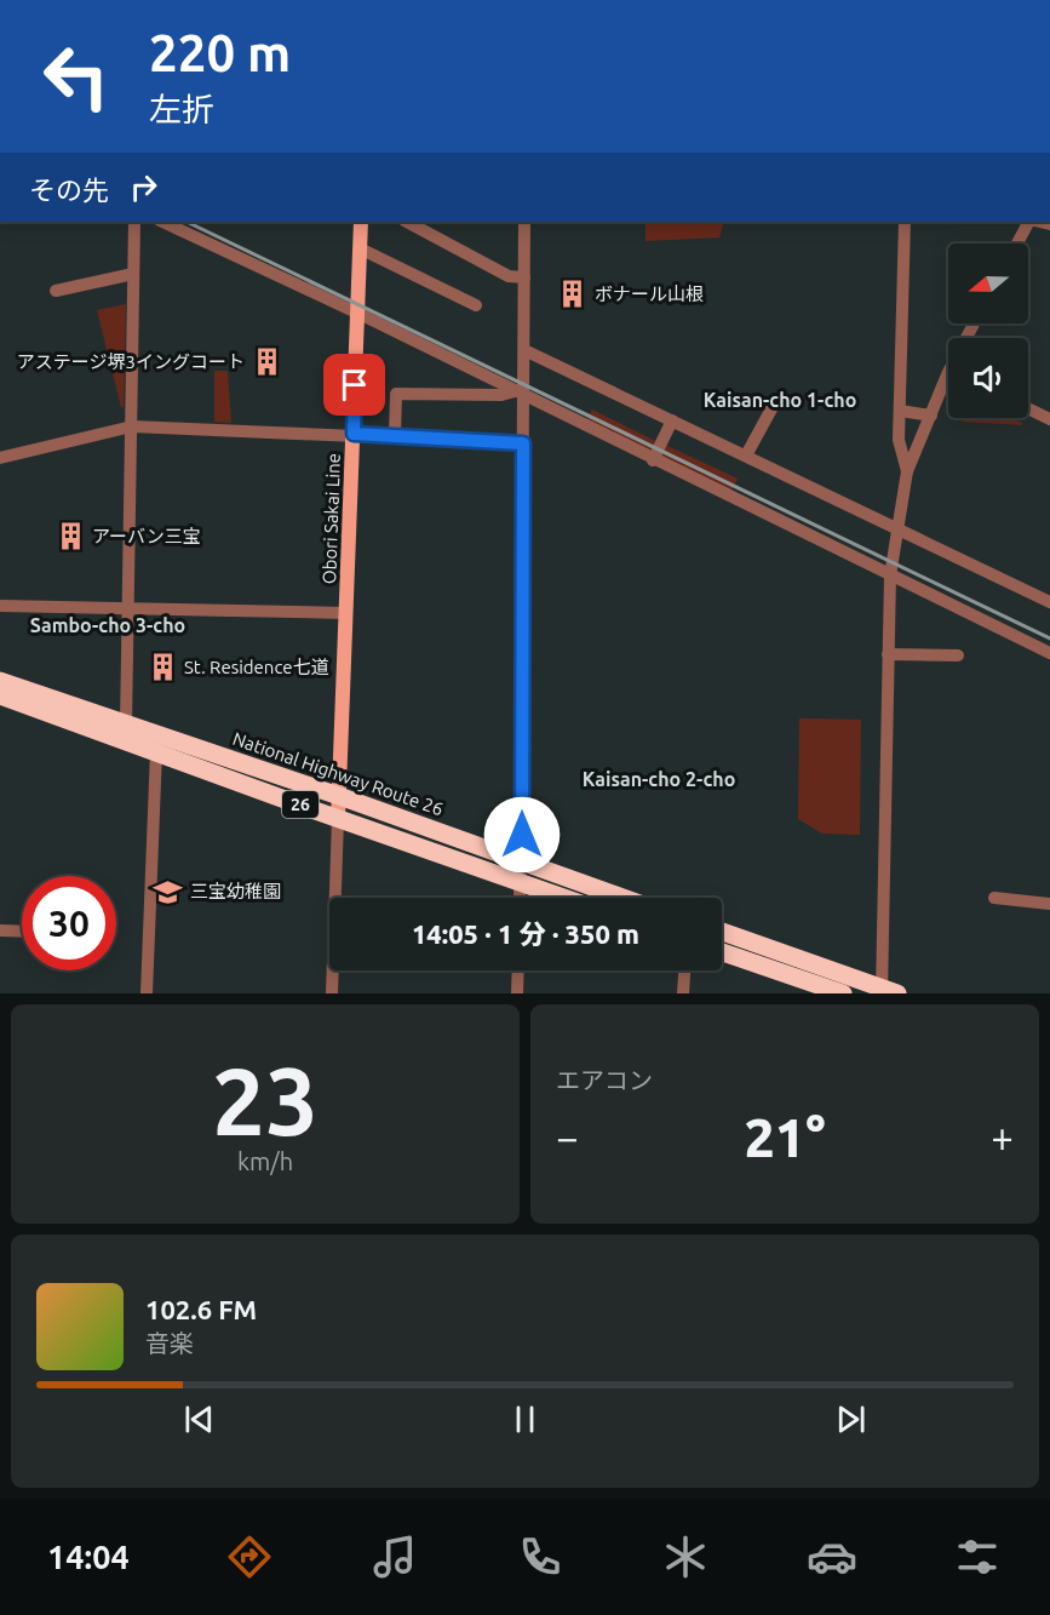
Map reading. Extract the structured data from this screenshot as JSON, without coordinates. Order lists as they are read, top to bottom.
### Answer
{
  "streets": {
    "highway": ["National Highway Route 26", "26"],
    "main road": ["Obori Sakai Line"]
  },
  "crossings": [
    ["Obori Sakai Line", "National Highway Route 26"],
    ["Obori Sakai Line", "26"]
  ],
  "districts": ["Kaisan-cho 1-cho", "Sambo-cho 3-cho", "Kaisan-cho 2-cho"],
  "places": {
    "building": [
      "ボナール山根",
      "アステージ堺3イングコート",
      "アーバン三宝",
      "St. Residence七道"
    ],
    "school or university": ["三宝幼稚園"]
  },
  "north": "left",
  "page": {
    "turn": ["220 m", "左折"],
    "then": "その先",
    "limit": "30",
    "trip": "14:05 · 1 分 · 350 m",
    "tile": [
      ["23", "km/h"],
      "エアコン"
    ],
    "heat": ["−", "21°", "+"],
    "song": ["102.6 FM", "音楽"],
    "tabs": "14:04"
  }
}
